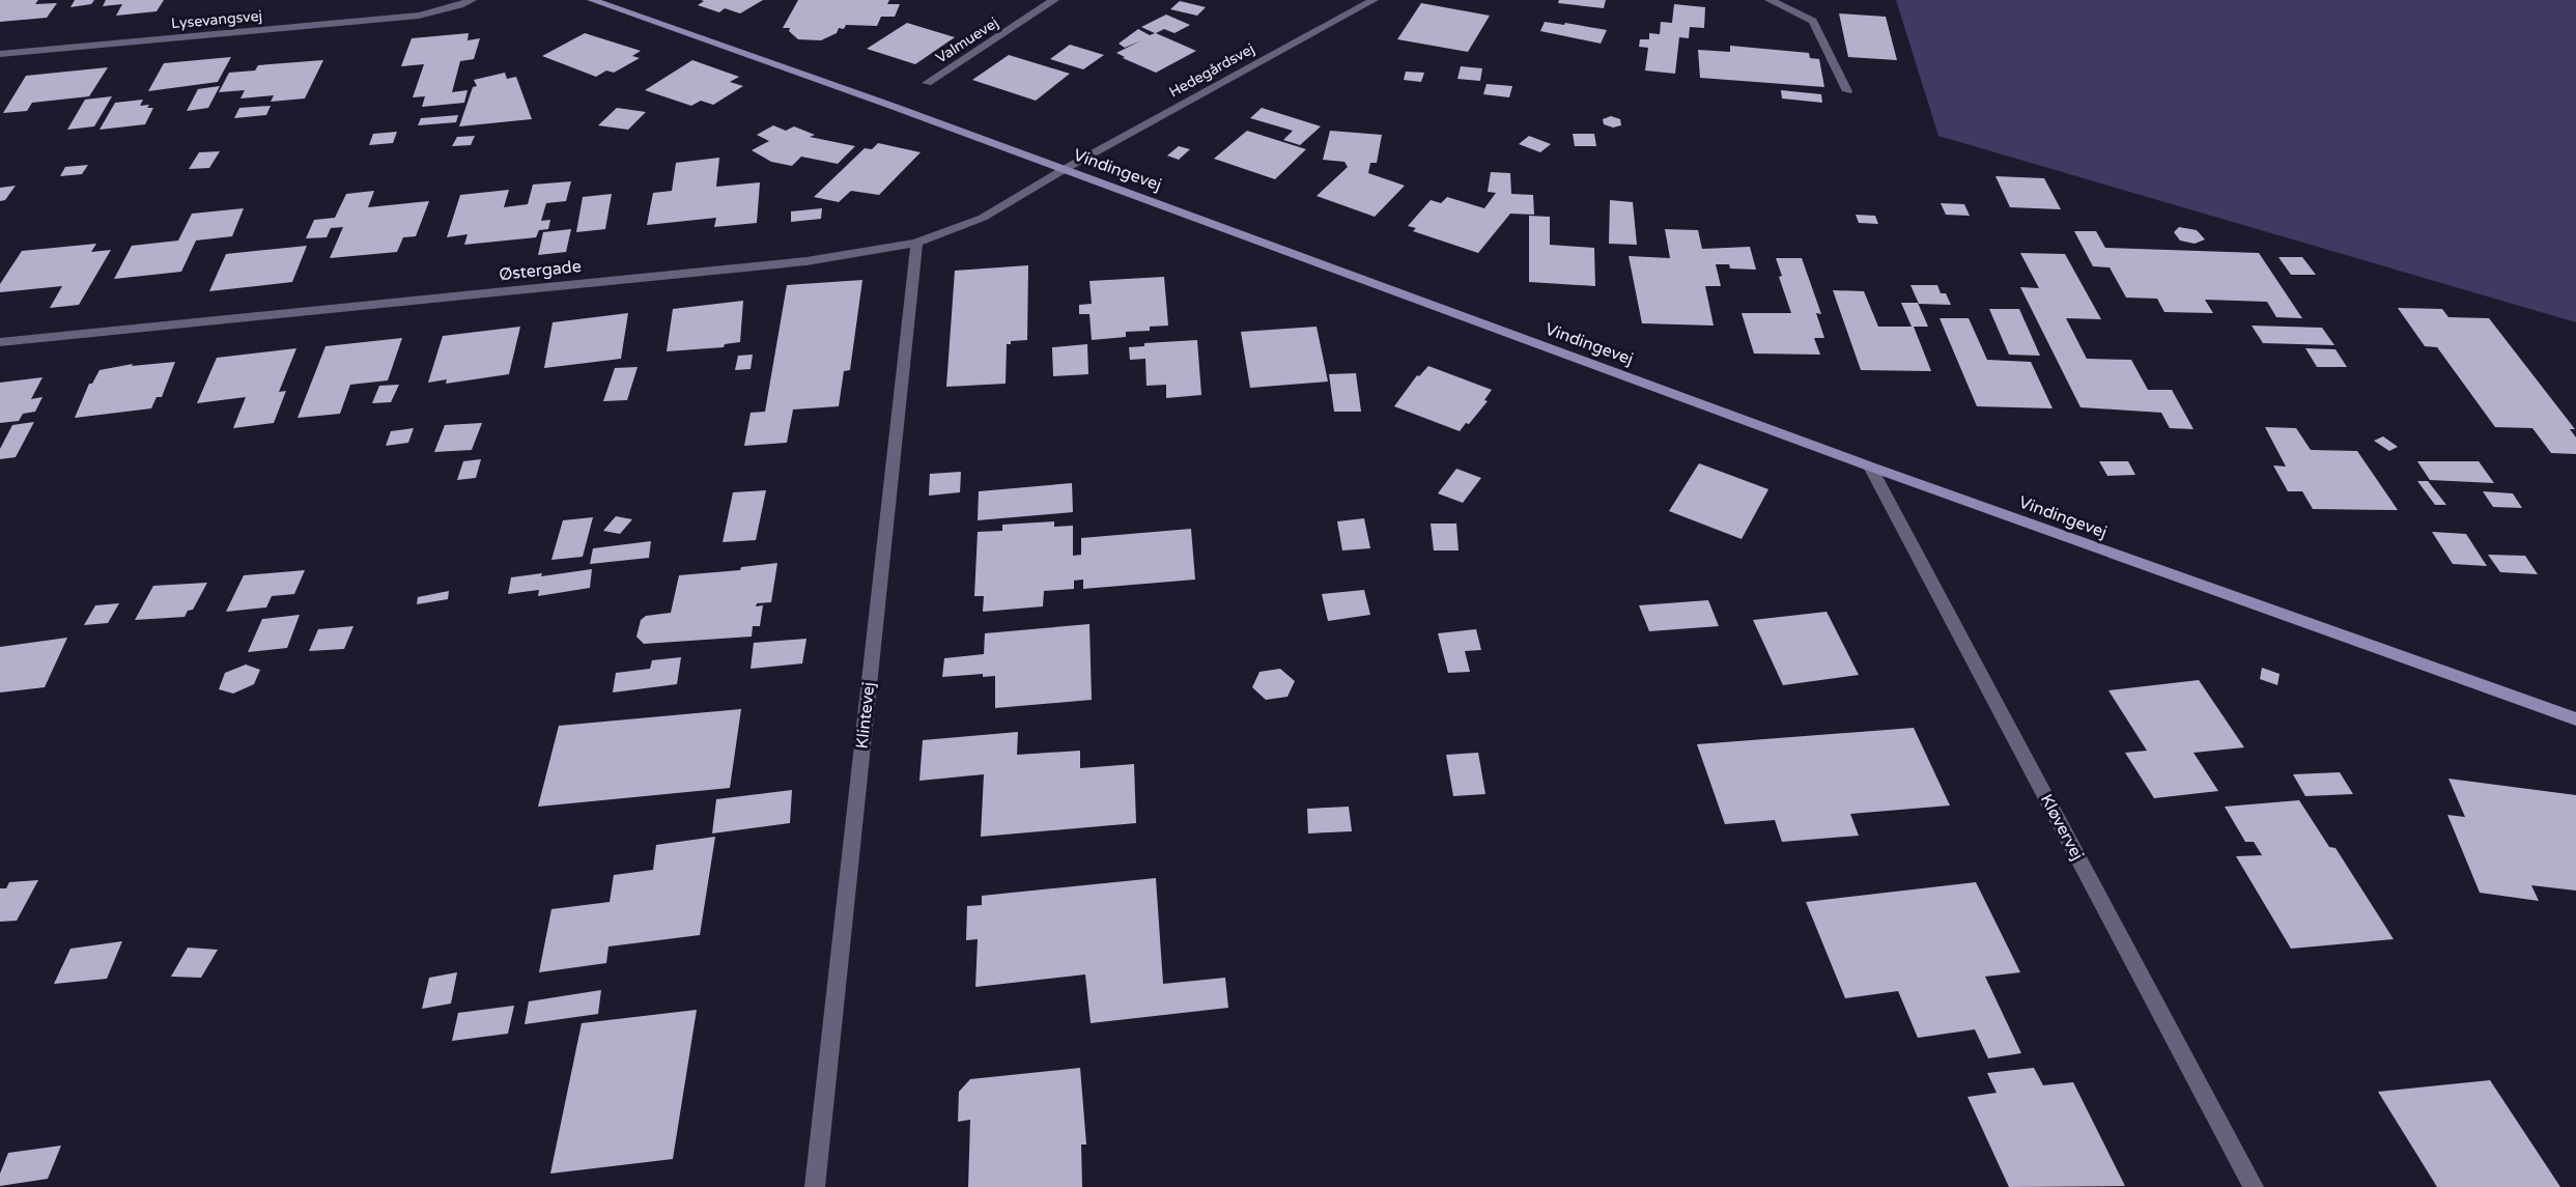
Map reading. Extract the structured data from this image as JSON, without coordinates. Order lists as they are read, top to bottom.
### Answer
{
  "streets": {
    "street": [
      "Lysevangsvej",
      "Valmuevej",
      "Hedegårdsvej",
      "Vindingevej",
      "Østergade",
      "Klintevej",
      "Kløvervej"
    ]
  },
  "crossings": [
    ["Hedegårdsvej", "Vindingevej"],
    ["Hedegårdsvej", "Østergade"],
    ["Vindingevej", "Østergade"],
    ["Vindingevej", "Kløvervej"],
    ["Østergade", "Klintevej"]
  ]
}
